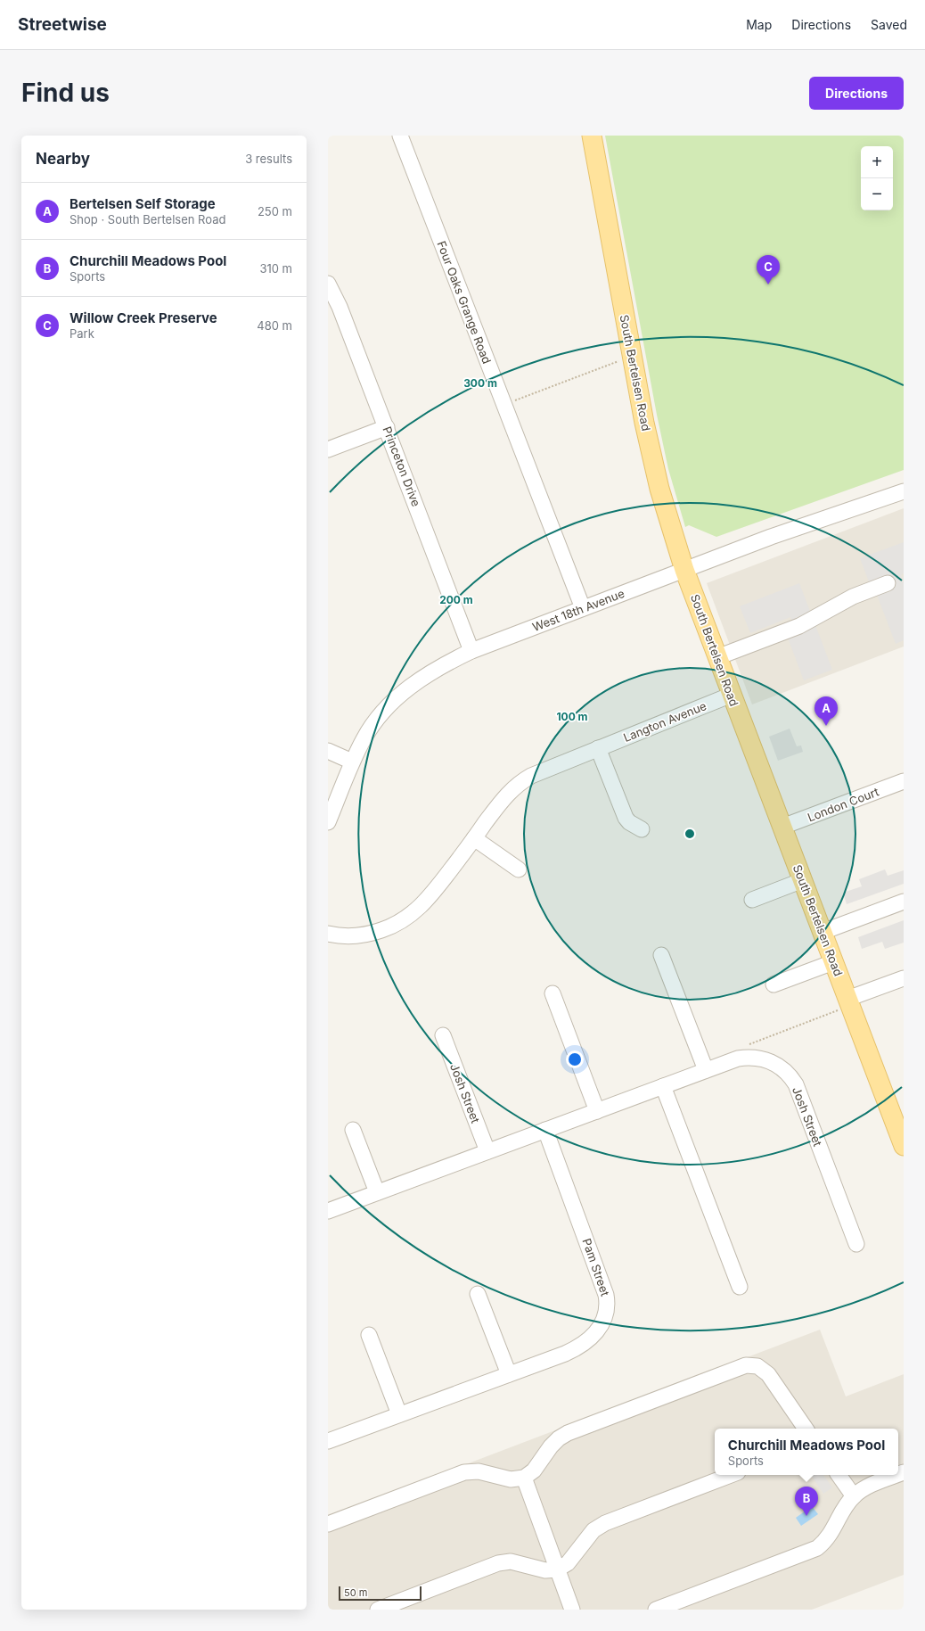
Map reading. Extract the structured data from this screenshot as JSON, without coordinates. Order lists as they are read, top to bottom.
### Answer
{
  "streets": {
    "main road": ["South Bertelsen Road"],
    "street": [
      "Four Oaks Grange Road",
      "Princeton Drive",
      "West 18th Avenue",
      "Langton Avenue",
      "London Court",
      "Josh Street",
      "Pam Street"
    ]
  },
  "crossings": [
    ["Four Oaks Grange Road", "West 18th Avenue"],
    ["South Bertelsen Road", "West 18th Avenue"],
    ["South Bertelsen Road", "Langton Avenue"],
    ["South Bertelsen Road", "London Court"],
    ["Princeton Drive", "West 18th Avenue"],
    ["Josh Street", "Pam Street"]
  ],
  "scale_bar": "50 m",
  "page": {
    "header": "Streetwise",
    "nav": ["Map", "Directions", "Saved"],
    "buttons": "Directions",
    "title": "Find us",
    "heading": ["Nearby", "3 results"],
    "map_buttons": ["+", "−"],
    "list": [
      {
        "mark": "A",
        "name": "Bertelsen Self Storage",
        "note": "Shop · South Bertelsen Road",
        "value": "250 m"
      },
      {
        "mark": "B",
        "name": "Churchill Meadows Pool",
        "note": "Sports",
        "value": "310 m"
      },
      {
        "mark": "C",
        "name": "Willow Creek Preserve",
        "note": "Park",
        "value": "480 m"
      }
    ],
    "pins": ["C", "A", "B"],
    "popup": ["Churchill Meadows Pool", "Sports"],
    "scale": "50 m"
  },
  "rings": ["300 m", "200 m", "100 m"]
}
